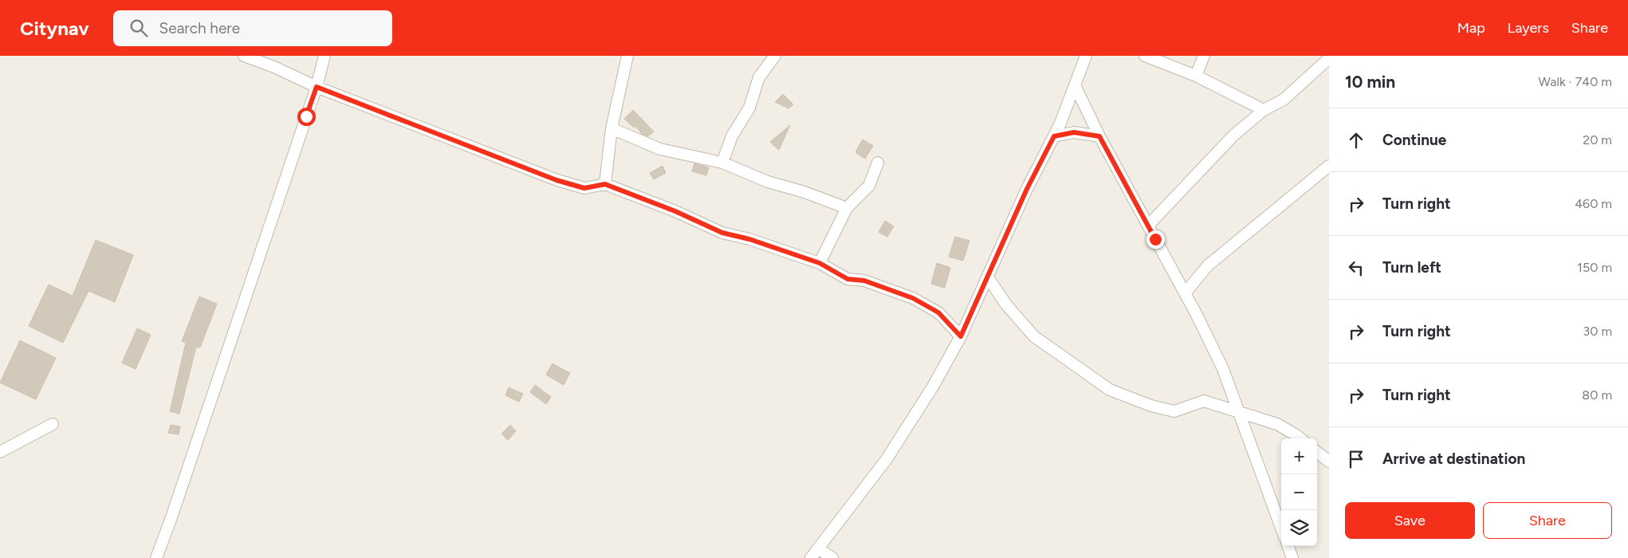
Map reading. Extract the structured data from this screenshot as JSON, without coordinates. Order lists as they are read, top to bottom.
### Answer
{
  "page": {
    "header": "Citynav",
    "search": "Search here",
    "nav": ["Map", "Layers", "Share"],
    "heading": ["10 min", "Walk · 740 m"],
    "list": [
      ["Continue", "20 m"],
      ["Turn right", "460 m"],
      ["Turn left", "150 m"],
      ["Turn right", "30 m"],
      ["Turn right", "80 m"],
      "Arrive at destination"
    ],
    "map_buttons": ["+", "−"],
    "buttons": ["Save", "Share"]
  }
}
